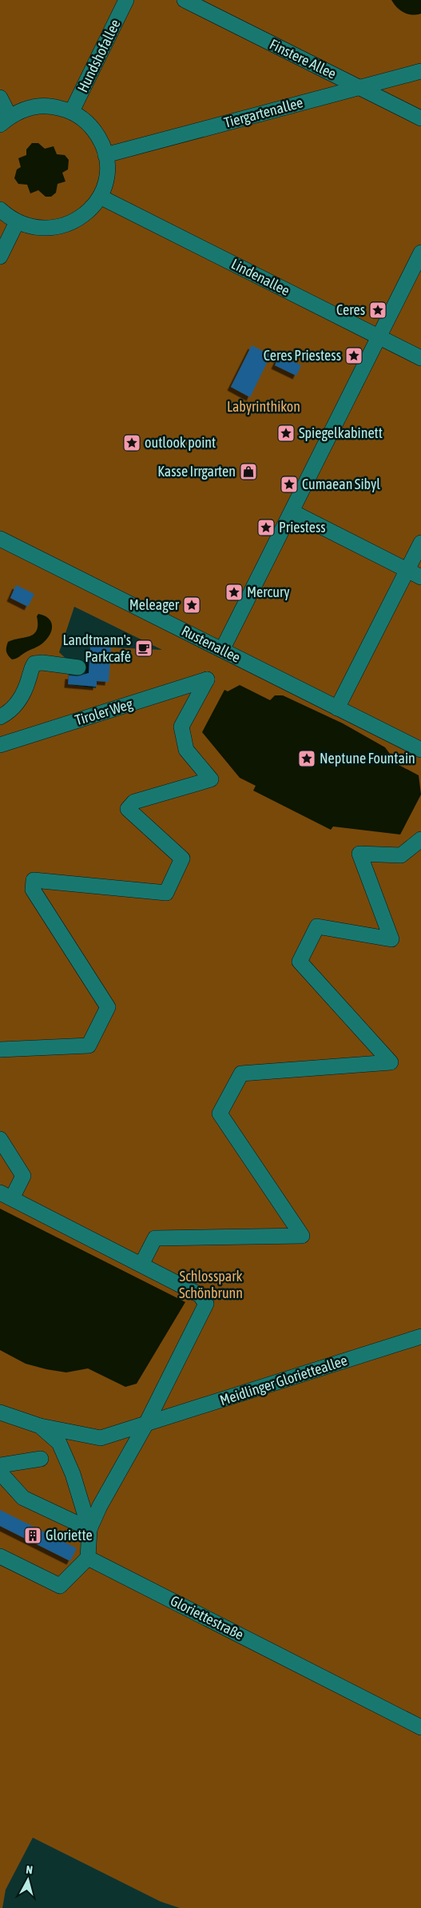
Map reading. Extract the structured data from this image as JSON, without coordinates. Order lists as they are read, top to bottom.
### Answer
{
  "streets": {
    "street": [
      "Hundshofallee",
      "Finstere Allee",
      "Tiergartenallee",
      "Lindenallee",
      "Rustenallee",
      "Tiroler Weg",
      "Meidlinger Glorietteallee",
      "Gloriettestraße"
    ]
  },
  "crossings": [
    ["Finstere Allee", "Tiergartenallee"]
  ],
  "parks": ["Labyrinthikon", "Schlosspark Schönbrunn"],
  "places": {
    "place": [
      "Ceres",
      "Ceres Priestess",
      "Spiegelkabinett",
      "outlook point",
      "Cumaean Sibyl",
      "Priestess",
      "Mercury",
      "Meleager",
      "Neptune Fountain"
    ],
    "shop": ["Kasse Irrgarten"],
    "cafe": ["Landtmann's Parkcafé"],
    "building": ["Gloriette"]
  },
  "north": "top"
}
